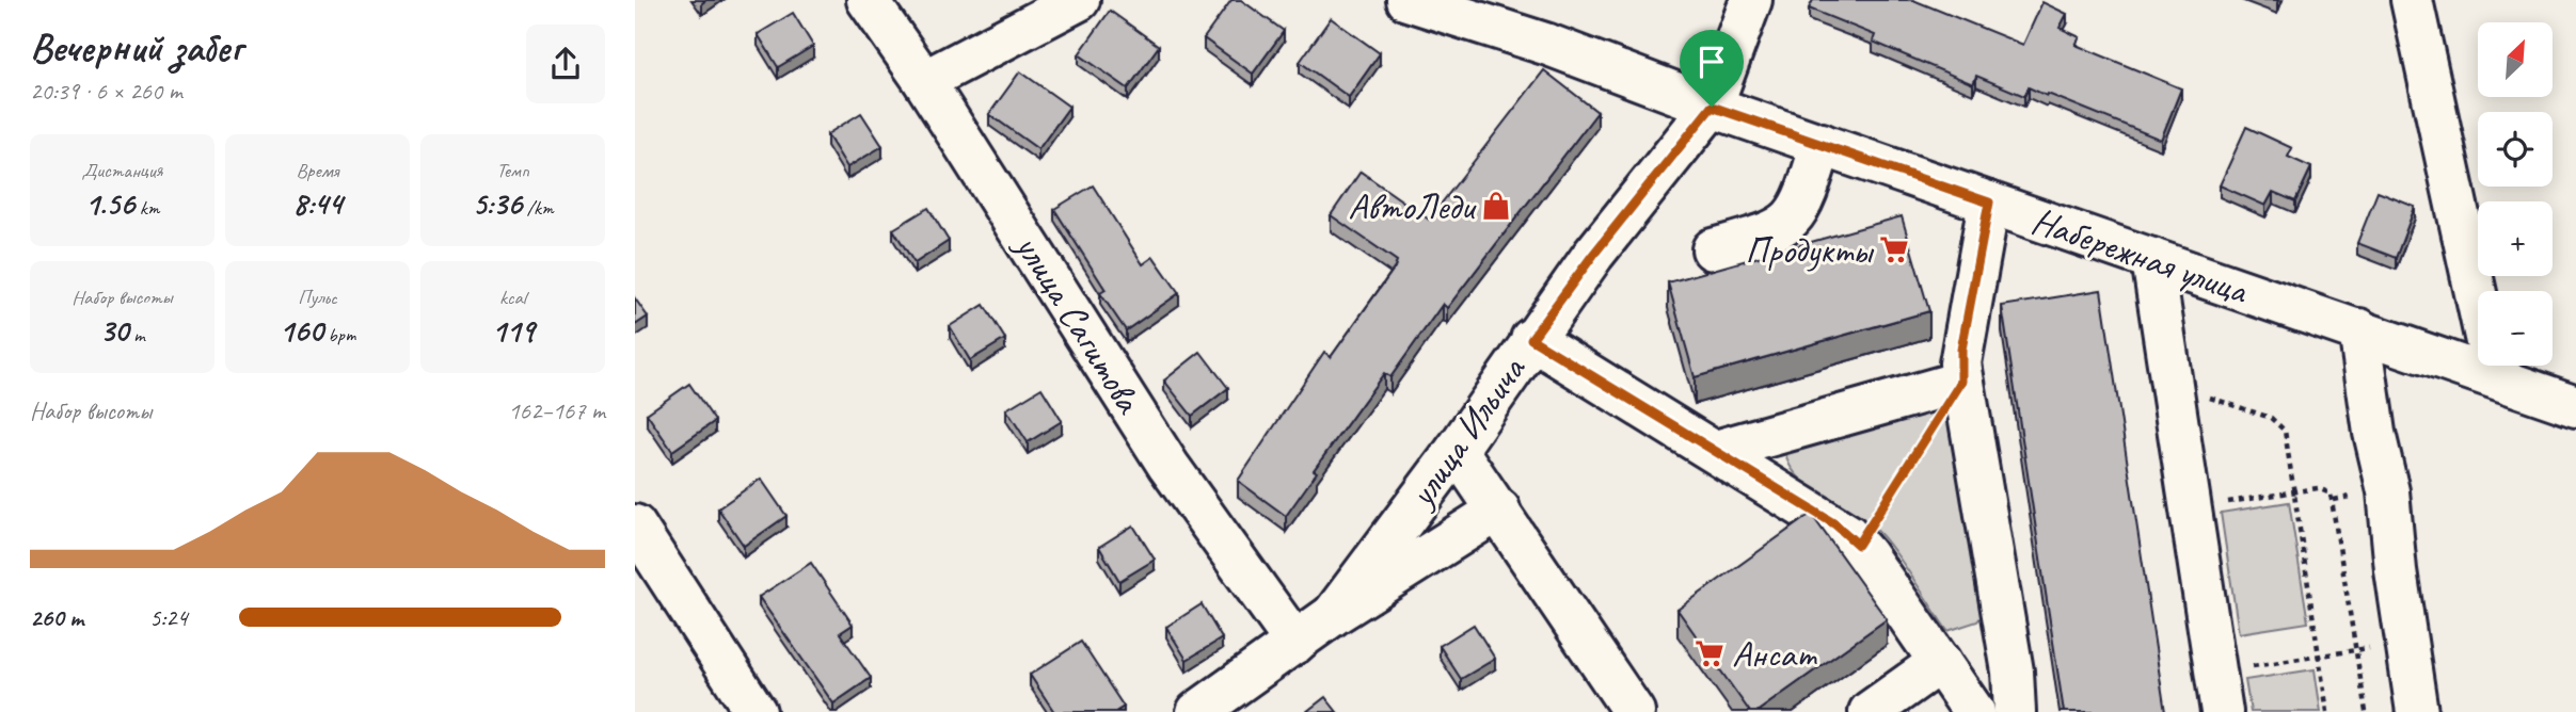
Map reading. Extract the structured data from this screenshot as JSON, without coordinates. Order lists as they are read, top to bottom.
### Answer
{
  "streets": {
    "street": ["Набережная улица", "улица Сагитова", "улица Ильича"]
  },
  "crossings": [
    ["Набережная улица", "улица Ильича"],
    ["улица Сагитова", "улица Ильича"]
  ],
  "places": {
    "shop": ["АвтоЛеди"],
    "supermarket": ["Продукты", "Ансат"]
  },
  "north": "top right",
  "page": {
    "heading": ["Вечерний забег", "20:39 · 6 × 260 m"],
    "map_buttons": ["+", "−"],
    "stats": [
      ["Дистанция", "1.56 km"],
      ["Время", "8:44"],
      ["Темп", "5:36 /km"],
      ["Набор высоты", "30 m"],
      ["Пульс", "160 bpm"],
      ["kcal", "119"]
    ],
    "chart": ["Набор высоты", "162–167 m"],
    "list": [
      {
        "name": "260 m",
        "note": "5:24"
      }
    ]
  }
}
